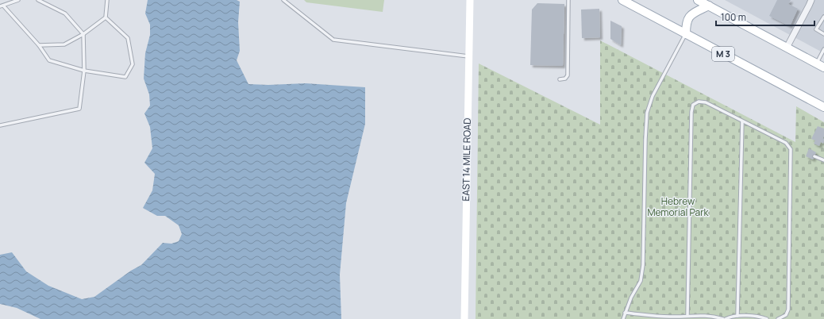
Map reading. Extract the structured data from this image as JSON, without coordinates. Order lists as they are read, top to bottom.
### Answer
{
  "streets": {
    "main road": ["M 3", "EAST 14 MILE ROAD"]
  },
  "parks": ["Hebrew Memorial Park"],
  "scale_bar": "100 m"
}
